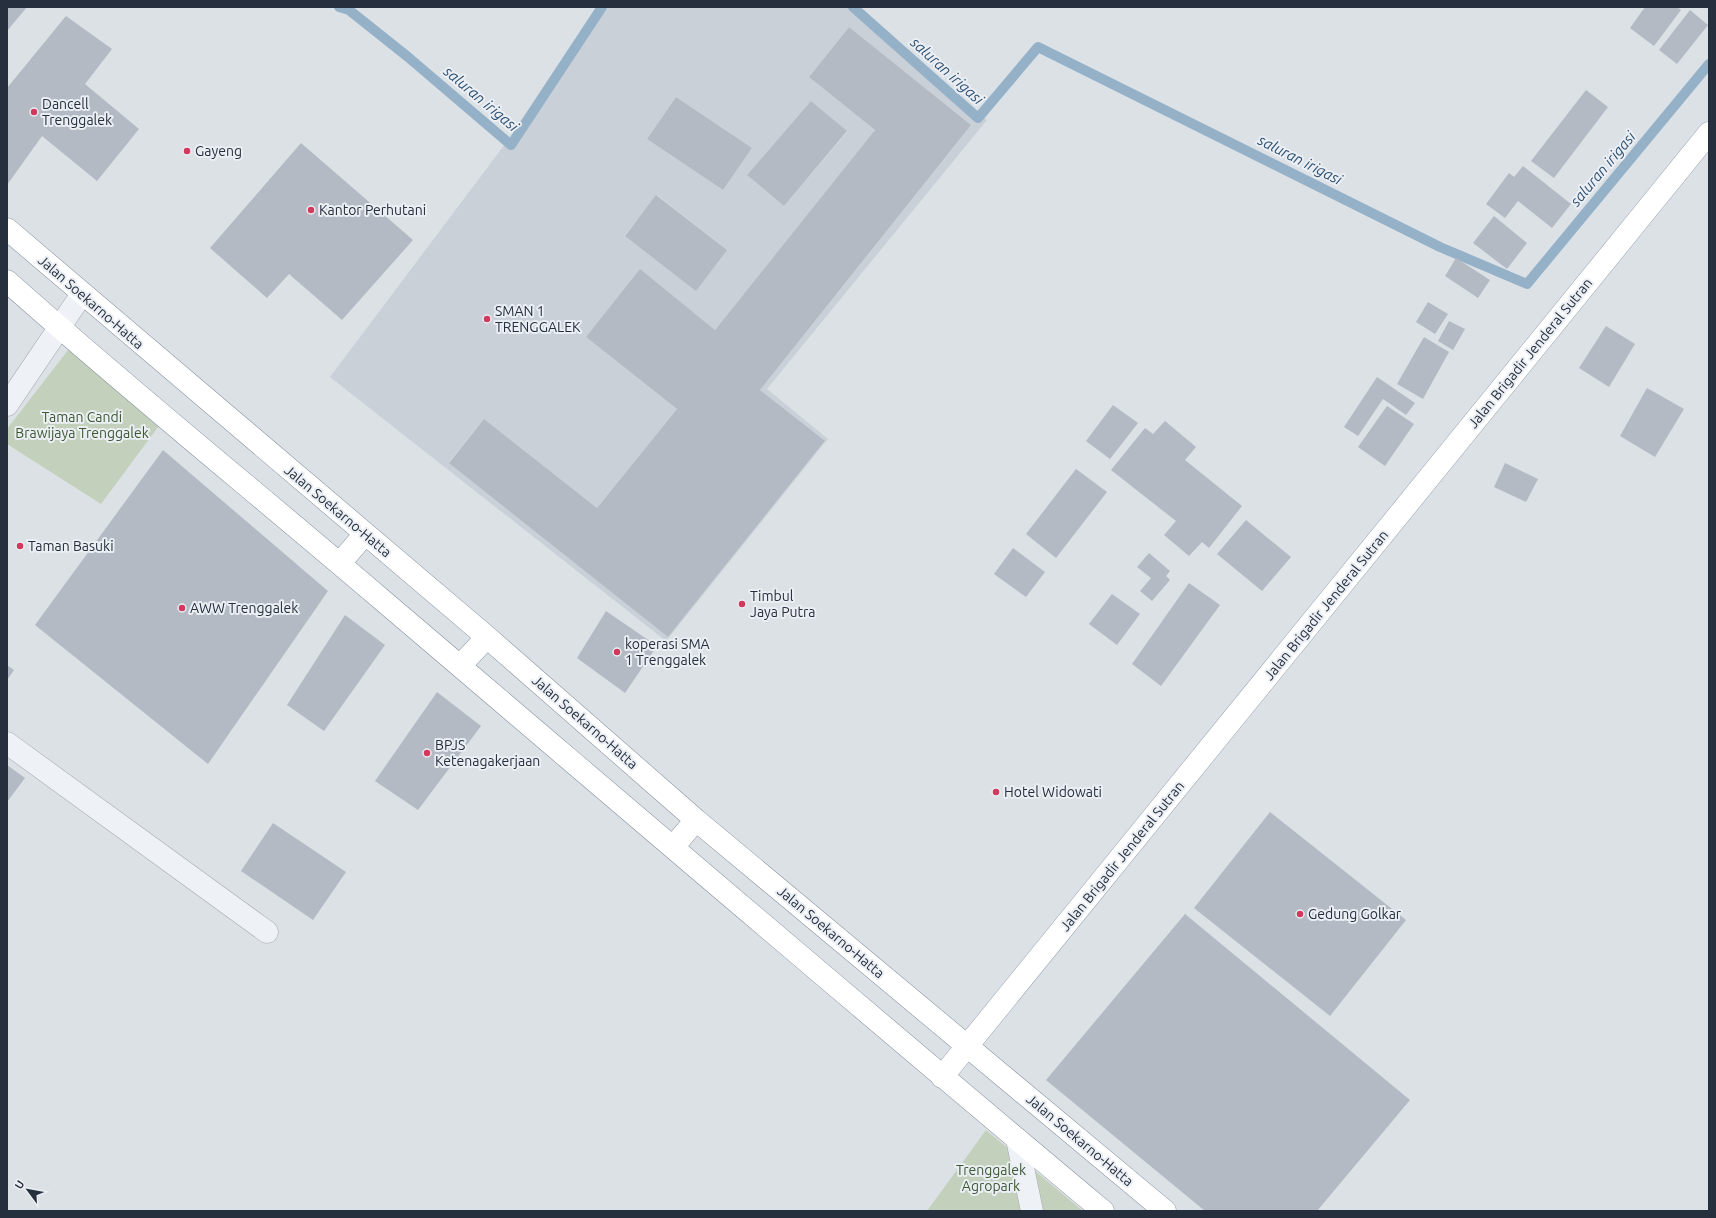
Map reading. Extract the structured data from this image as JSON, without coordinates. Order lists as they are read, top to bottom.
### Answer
{
  "streets": {
    "main road": ["Jalan Soekarno-Hatta", "Jalan Brigadir Jenderal Sutran"]
  },
  "crossings": [
    ["Jalan Soekarno-Hatta", "Jalan Brigadir Jenderal Sutran"]
  ],
  "water": ["saluran irigasi"],
  "parks": ["Taman Candi Brawijaya Trenggalek", "Trenggalek Agropark"],
  "places": [
    "Dancell Trenggalek",
    "Gayeng",
    "Kantor Perhutani",
    "SMAN 1 TRENGGALEK",
    "Taman Basuki",
    "Timbul Jaya Putra",
    "AWW Trenggalek",
    "koperasi SMA 1 Trenggalek",
    "BPJS Ketenagakerjaan",
    "Hotel Widowati",
    "Gedung Golkar"
  ],
  "north": "top left"
}
